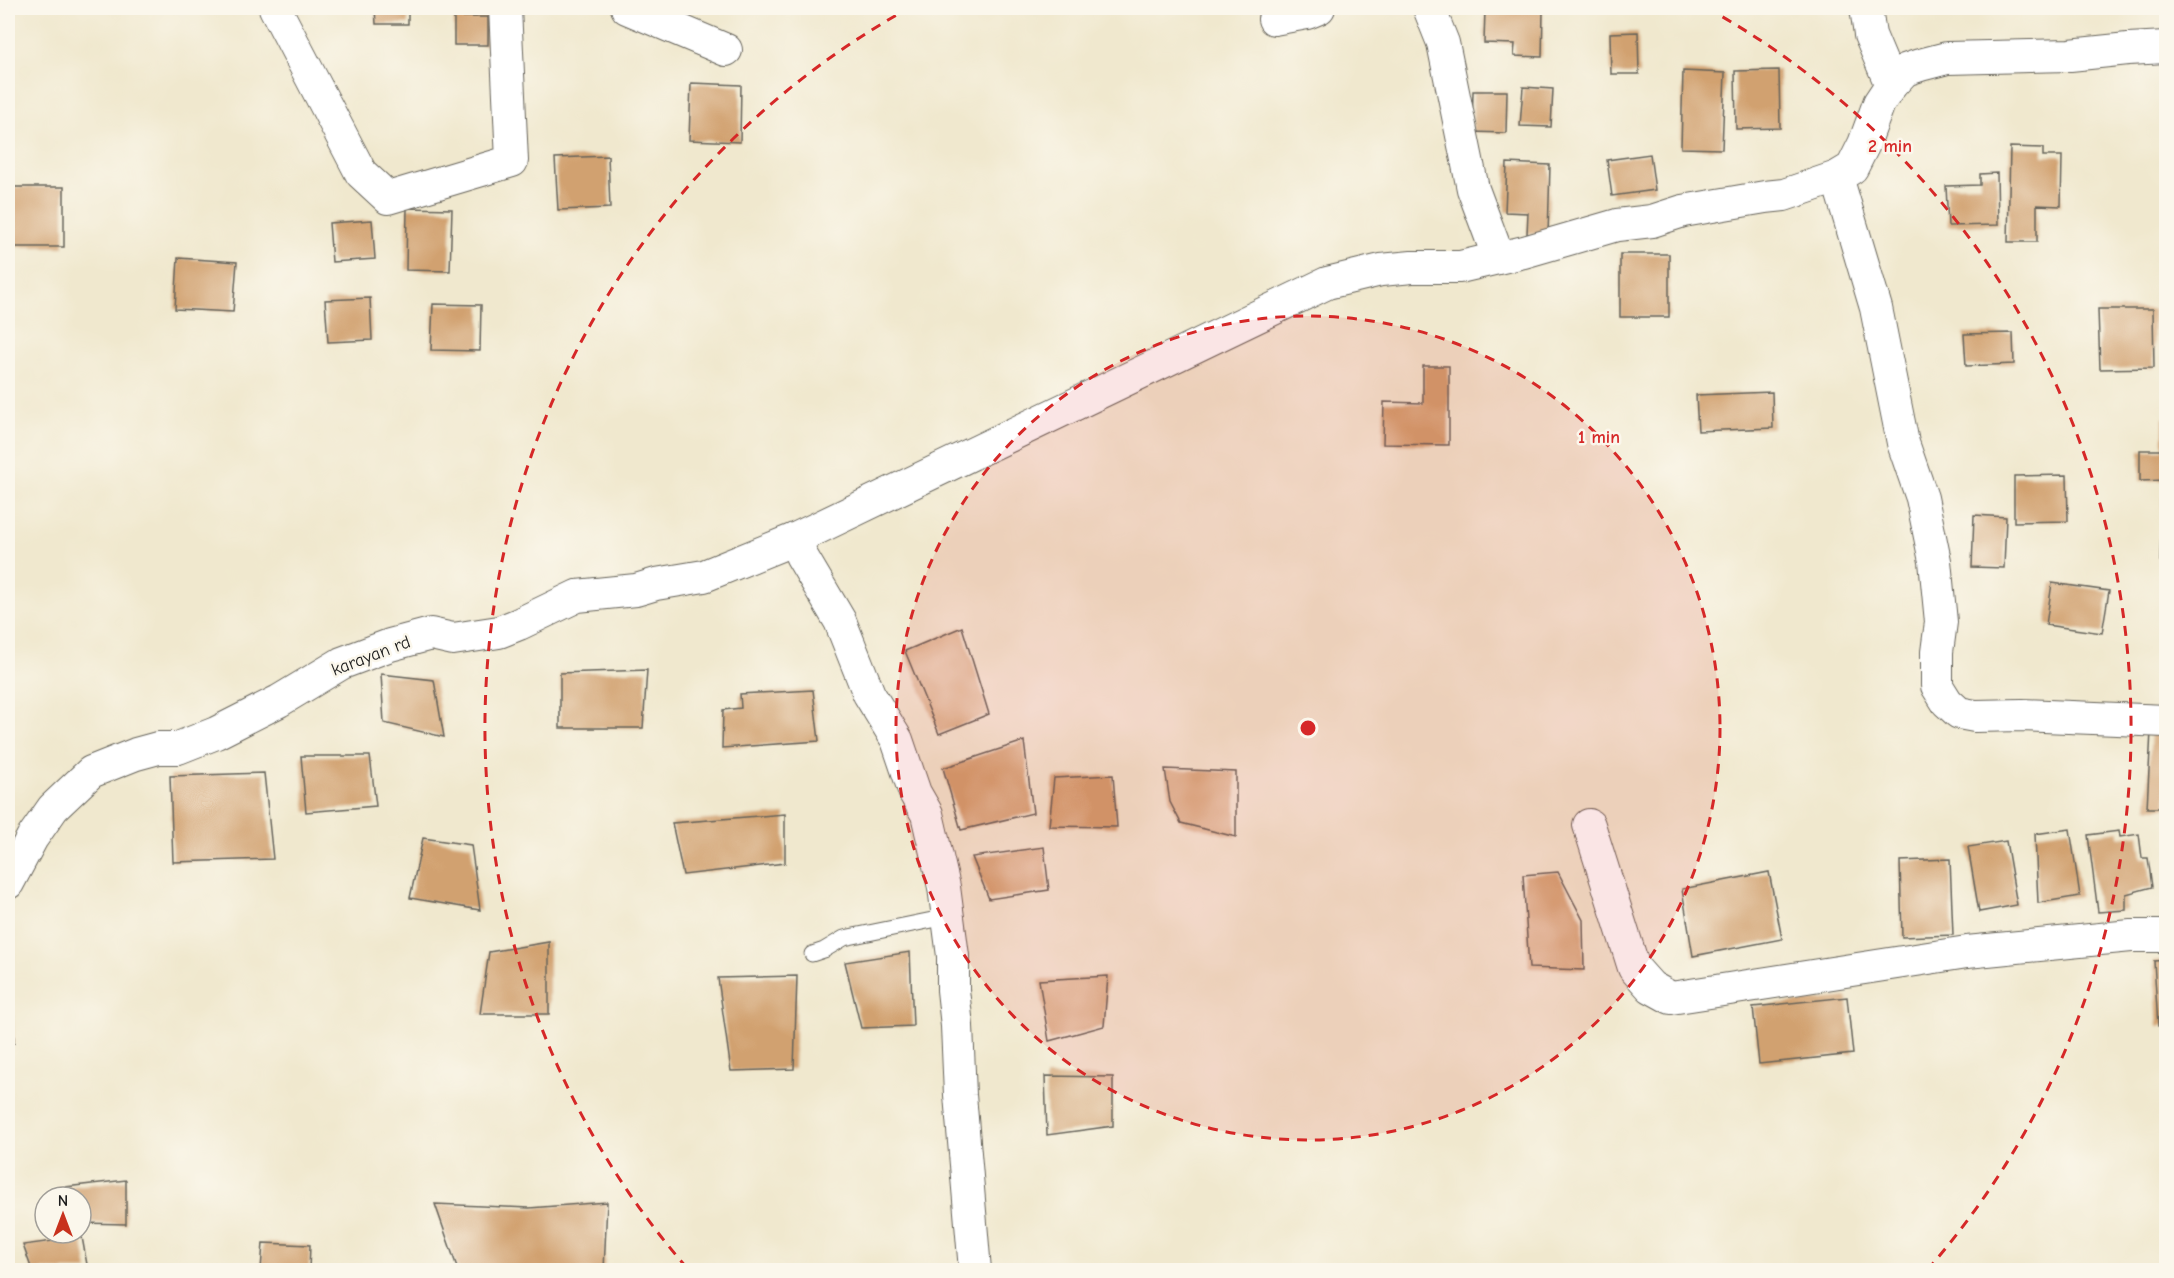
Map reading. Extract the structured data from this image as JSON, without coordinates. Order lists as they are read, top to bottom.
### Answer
{
  "streets": {
    "street": ["karayan rd"]
  },
  "north": "top",
  "rings": ["2 min", "1 min"]
}
